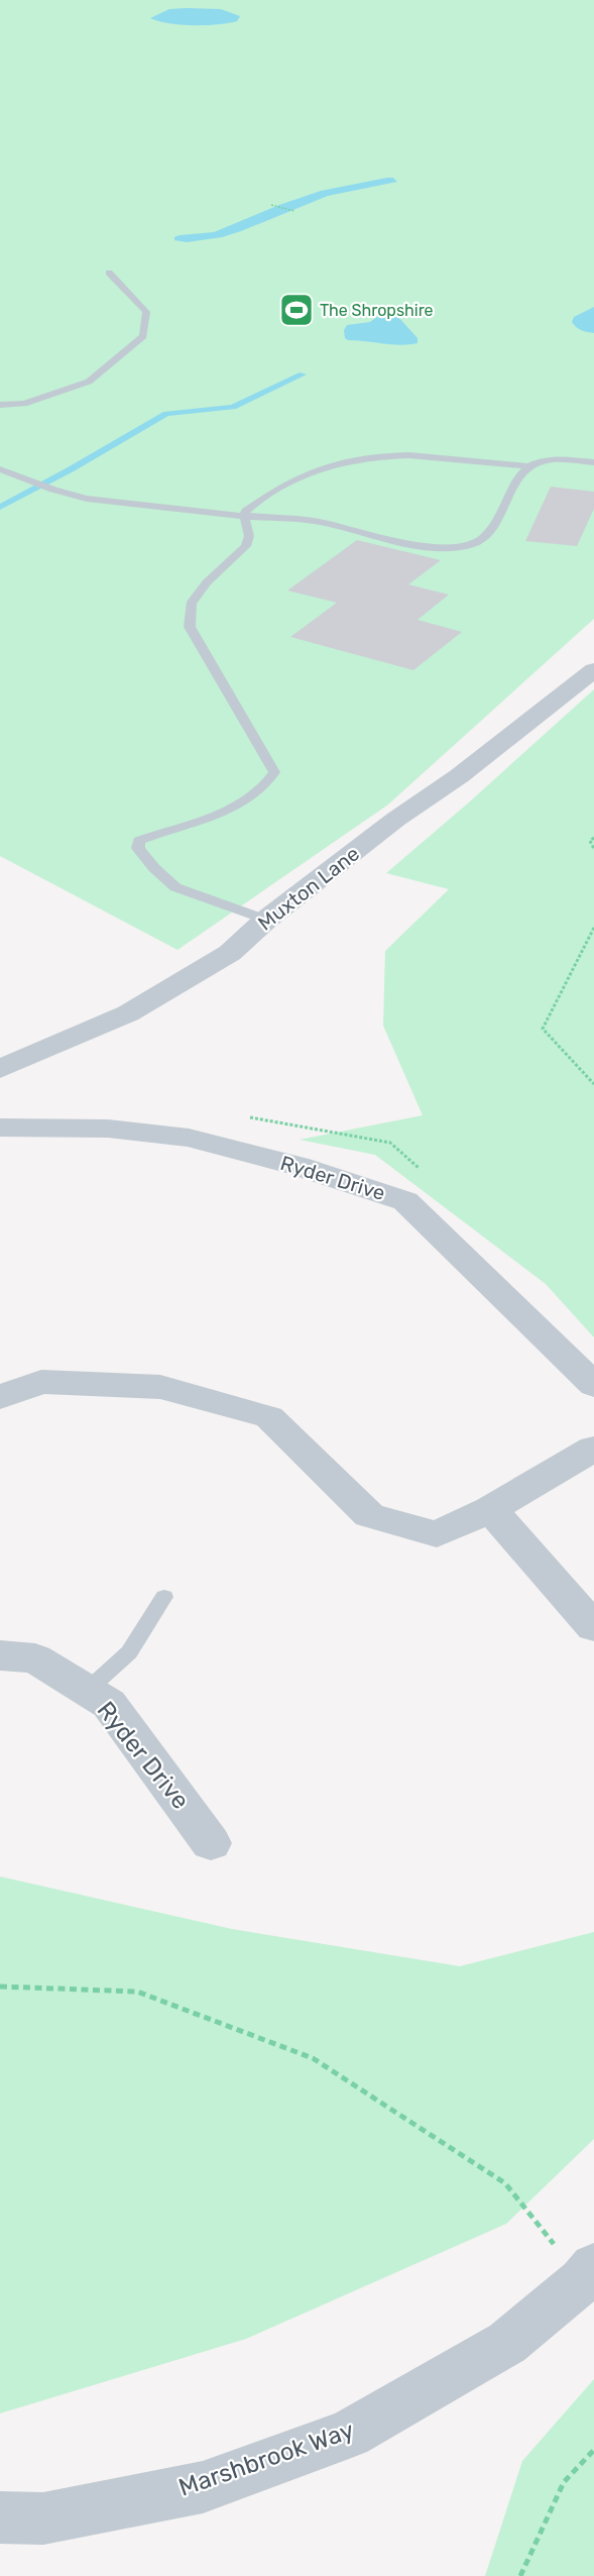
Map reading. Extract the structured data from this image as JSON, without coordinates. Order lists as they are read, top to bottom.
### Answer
{
  "streets": {
    "street": ["Muxton Lane", "Ryder Drive", "Marshbrook Way"]
  },
  "places": {
    "sports": ["The Shropshire"]
  }
}
